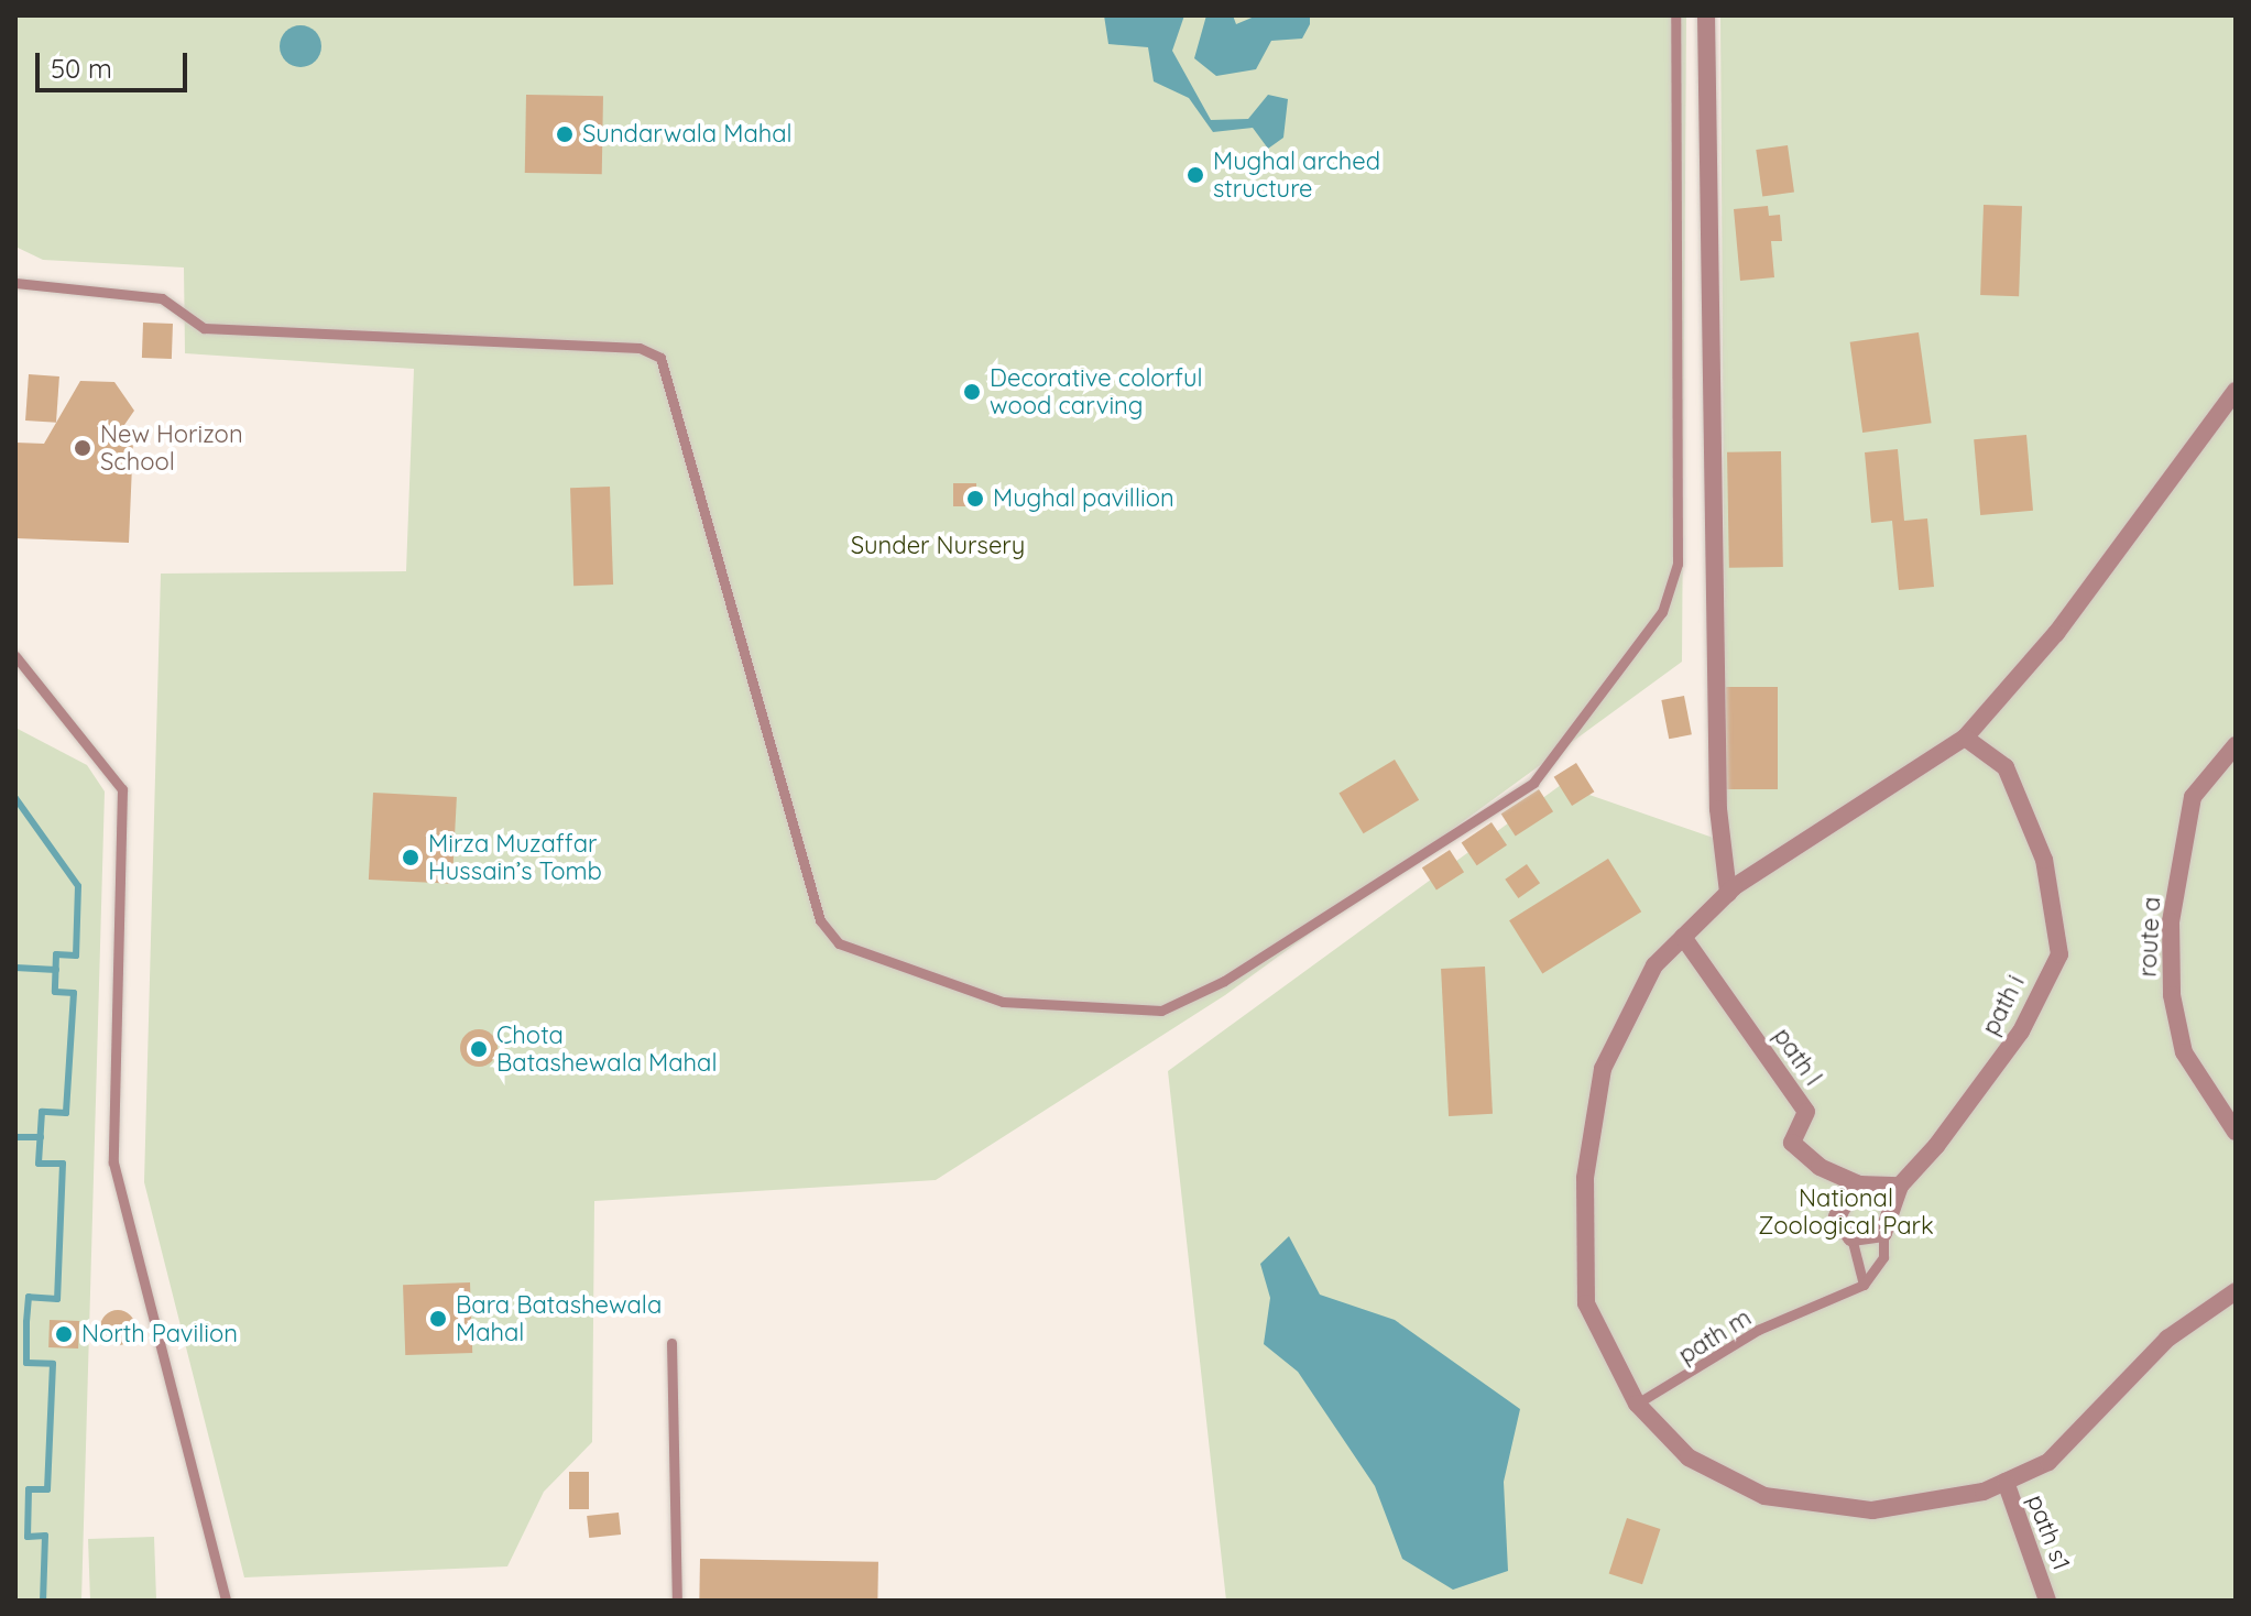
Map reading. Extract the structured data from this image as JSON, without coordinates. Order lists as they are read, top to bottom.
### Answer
{
  "streets": {
    "street": [
      "route a",
      "path i",
      "path l",
      "path s1"
    ],
    "lane": ["path m"]
  },
  "parks": ["Sunder Nursery", "National Zoological Park"],
  "places": [
    "Sundarwala Mahal",
    "Mughal arched structure",
    "Decorative colorful wood carving",
    "New Horizon School",
    "Mughal pavillion",
    "Mirza Muzaffar Hussain’s Tomb",
    "Chota Batashewala Mahal",
    "Bara Batashewala Mahal",
    "North Pavilion"
  ],
  "scale_bar": "50 m"
}
